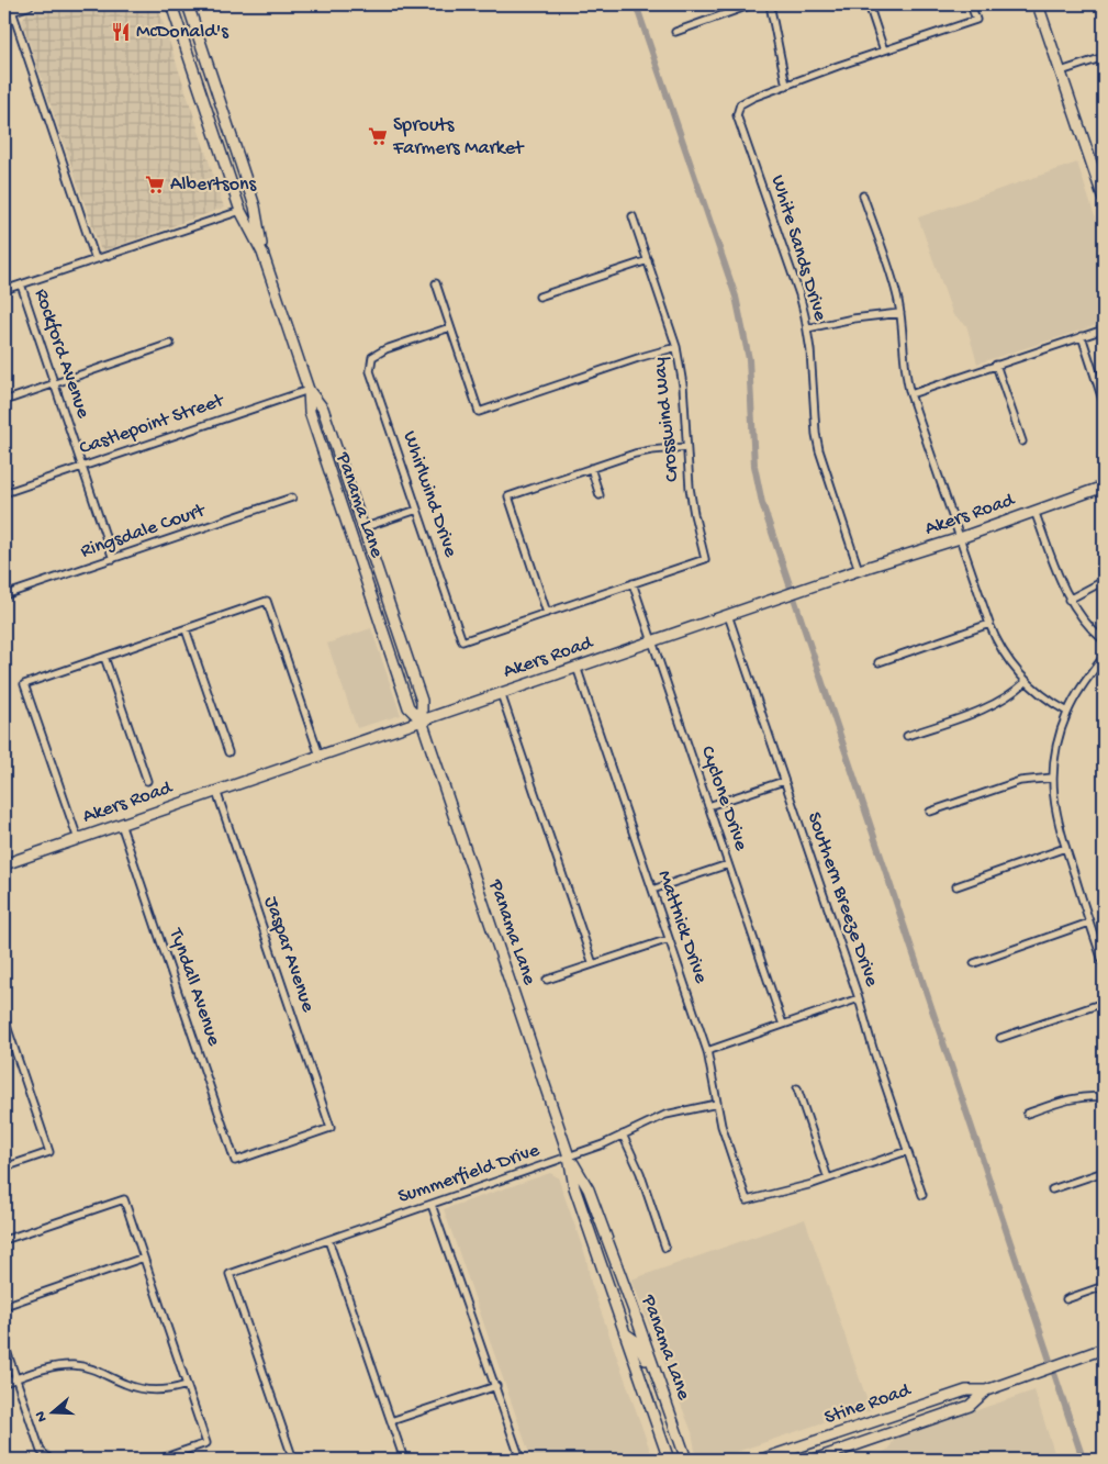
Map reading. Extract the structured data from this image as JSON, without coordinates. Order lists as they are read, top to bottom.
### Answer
{
  "streets": {
    "main road": ["Panama Lane", "Akers Road", "Stine Road"],
    "street": [
      "White Sands Drive",
      "Rockford Avenue",
      "Crosswind Way",
      "Castlepoint Street",
      "Whirlwind Drive",
      "Ringsdale Court",
      "Cyclone Drive",
      "Southern Breeze Drive",
      "Mattnick Drive",
      "Jaspar Avenue",
      "Tyndall Avenue",
      "Summerfield Drive"
    ]
  },
  "crossings": [
    ["White Sands Drive", "Akers Road"],
    ["Rockford Avenue", "Castlepoint Street"],
    ["Rockford Avenue", "Ringsdale Court"],
    ["Crosswind Way", "Cyclone Drive"],
    ["Castlepoint Street", "Panama Lane"],
    ["Panama Lane", "Akers Road"],
    ["Panama Lane", "Summerfield Drive"],
    ["Akers Road", "Cyclone Drive"],
    ["Akers Road", "Southern Breeze Drive"],
    ["Akers Road", "Mattnick Drive"],
    ["Akers Road", "Jaspar Avenue"],
    ["Akers Road", "Tyndall Avenue"],
    ["Mattnick Drive", "Summerfield Drive"],
    ["Jaspar Avenue", "Tyndall Avenue"]
  ],
  "places": {
    "restaurant": ["McDonald's"],
    "supermarket": ["Sprouts Farmers Market", "Albertsons"]
  },
  "north": "left"
}
